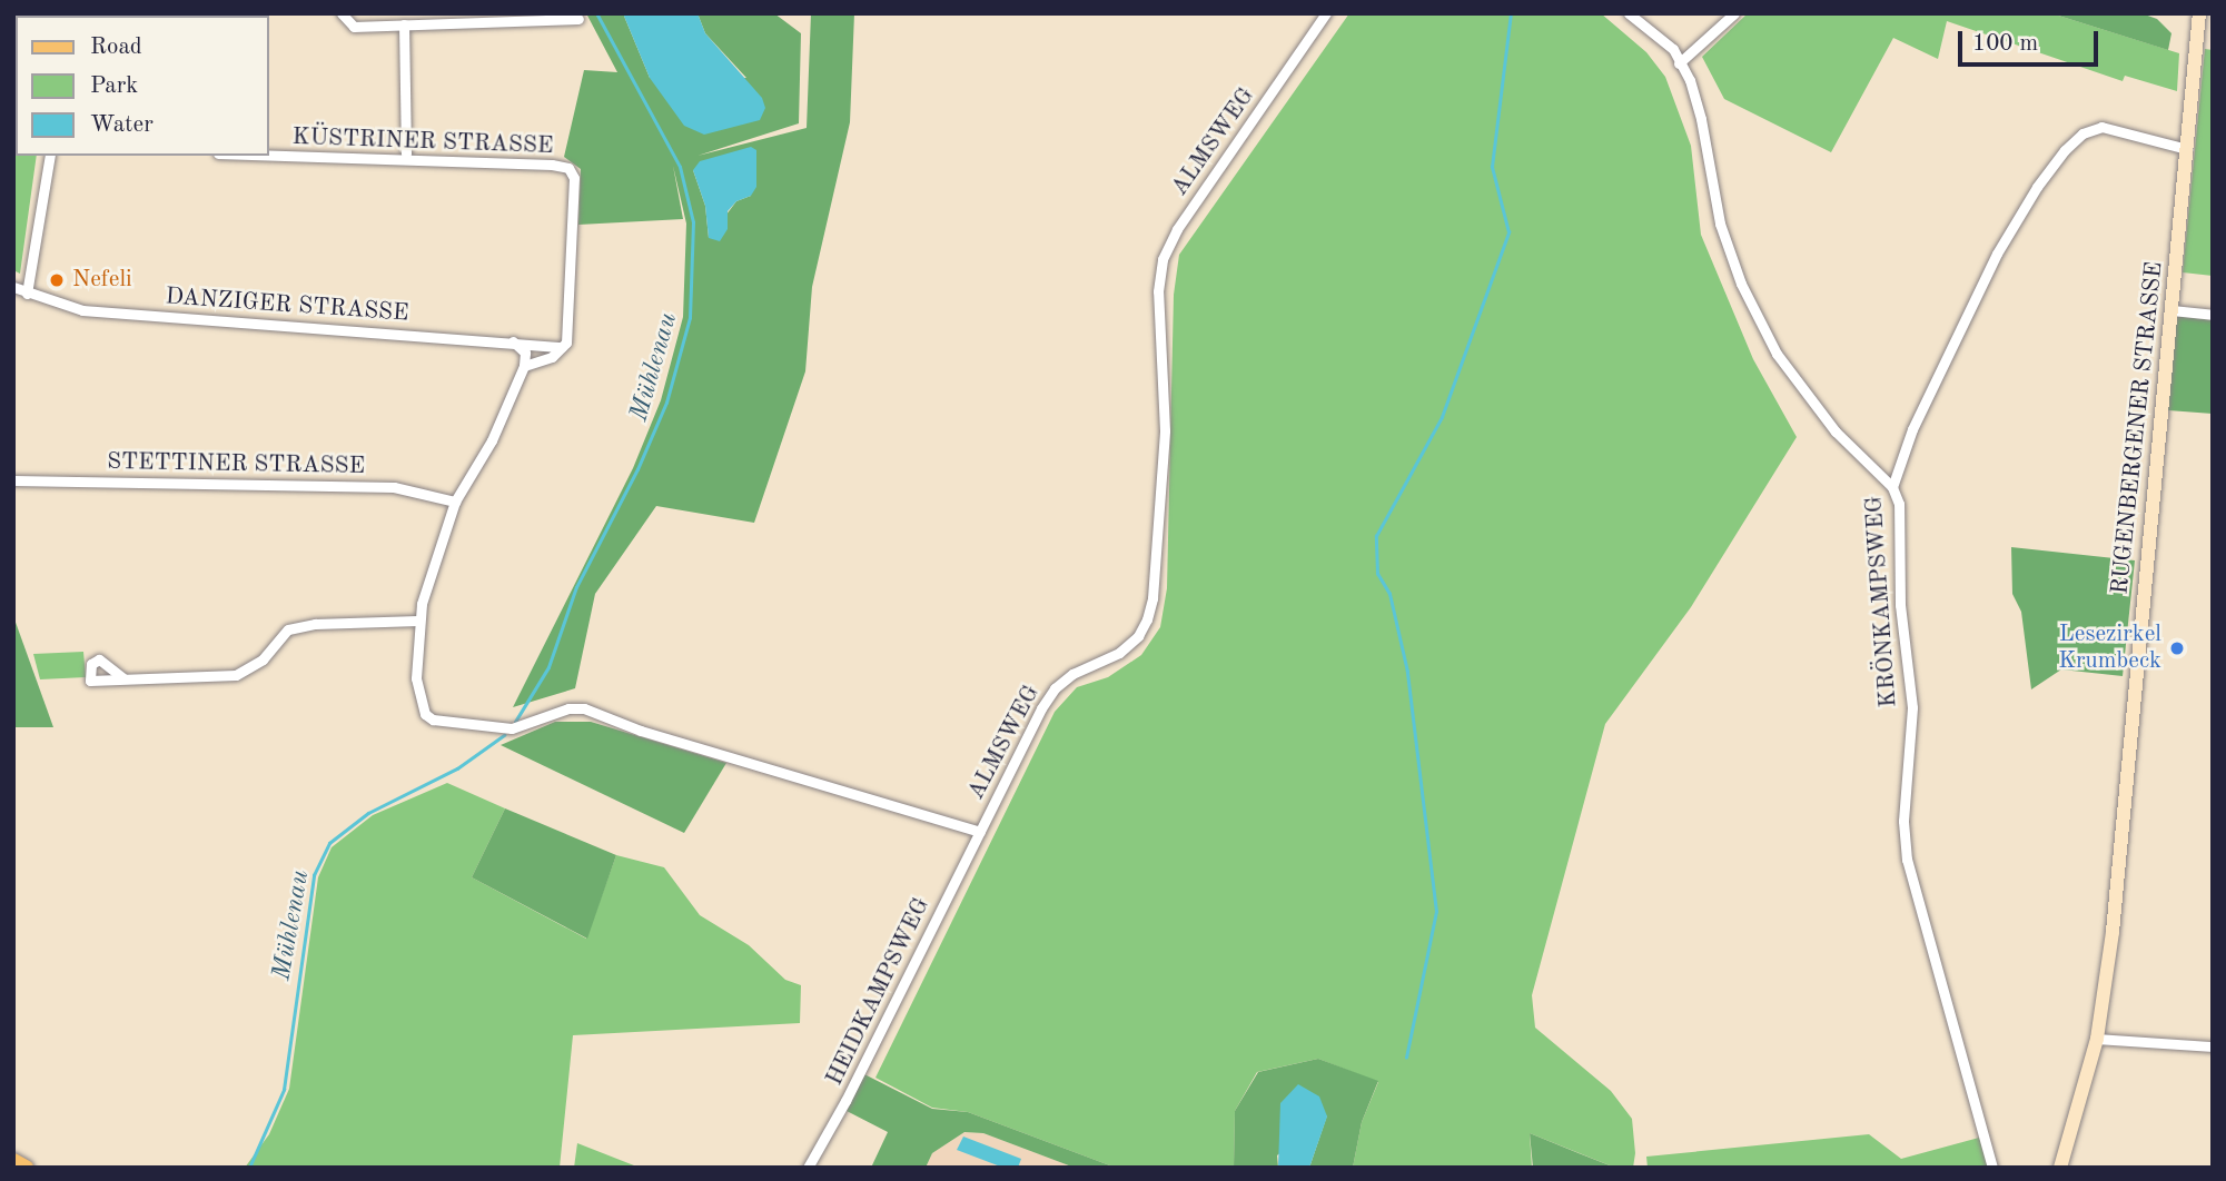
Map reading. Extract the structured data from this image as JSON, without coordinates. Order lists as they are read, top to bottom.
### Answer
{
  "streets": {
    "main road": ["RUGENBERGENER STRASSE"],
    "street": [
      "KÜSTRINER STRASSE",
      "ALMSWEG",
      "DANZIGER STRASSE",
      "STETTINER STRASSE",
      "KRÖNKAMPSWEG",
      "HEIDKAMPSWEG"
    ]
  },
  "crossings": [
    ["KÜSTRINER STRASSE", "DANZIGER STRASSE"],
    ["ALMSWEG", "HEIDKAMPSWEG"],
    ["RUGENBERGENER STRASSE", "KRÖNKAMPSWEG"]
  ],
  "water": ["Mühlenau"],
  "places": ["Nefeli", "Lesezirkel Krumbeck"],
  "legend": ["Road", "Park", "Water"],
  "scale_bar": "100 m"
}
